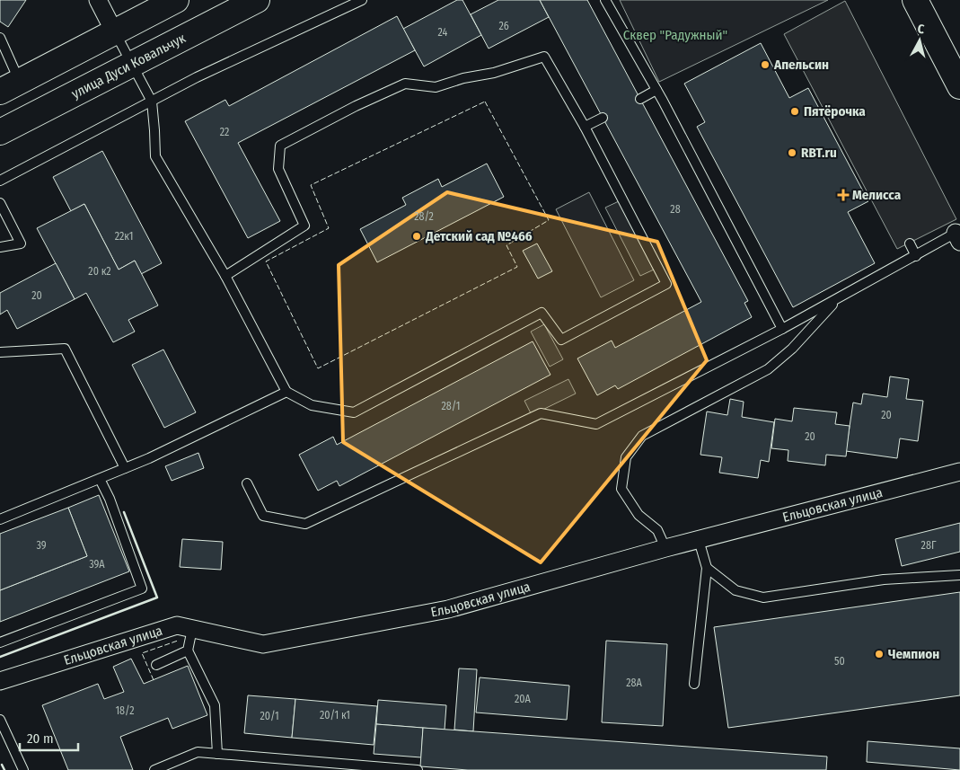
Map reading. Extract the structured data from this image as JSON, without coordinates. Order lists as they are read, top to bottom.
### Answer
{
  "streets": {
    "main road": ["улица Дуси Ковальчук"],
    "street": ["Ельцовская улица"]
  },
  "parks": ["Сквер \"Радужный\""],
  "places": {
    "other": [
      "Апельсин",
      "Пятёрочка",
      "RBT.ru",
      "Детский сад №466",
      "Чемпион"
    ],
    "health": ["Мелисса"]
  },
  "house_numbers": [
    "26",
    "24",
    "22",
    "28",
    "28/2",
    "22к1",
    "20 к2",
    "20",
    "28/1",
    "20",
    "20",
    "39",
    "28Г",
    "39А",
    "50",
    "28А",
    "20А",
    "18/2",
    "20/1 к1",
    "20/1"
  ],
  "scale_bar": "20 m",
  "north": "top"
}
